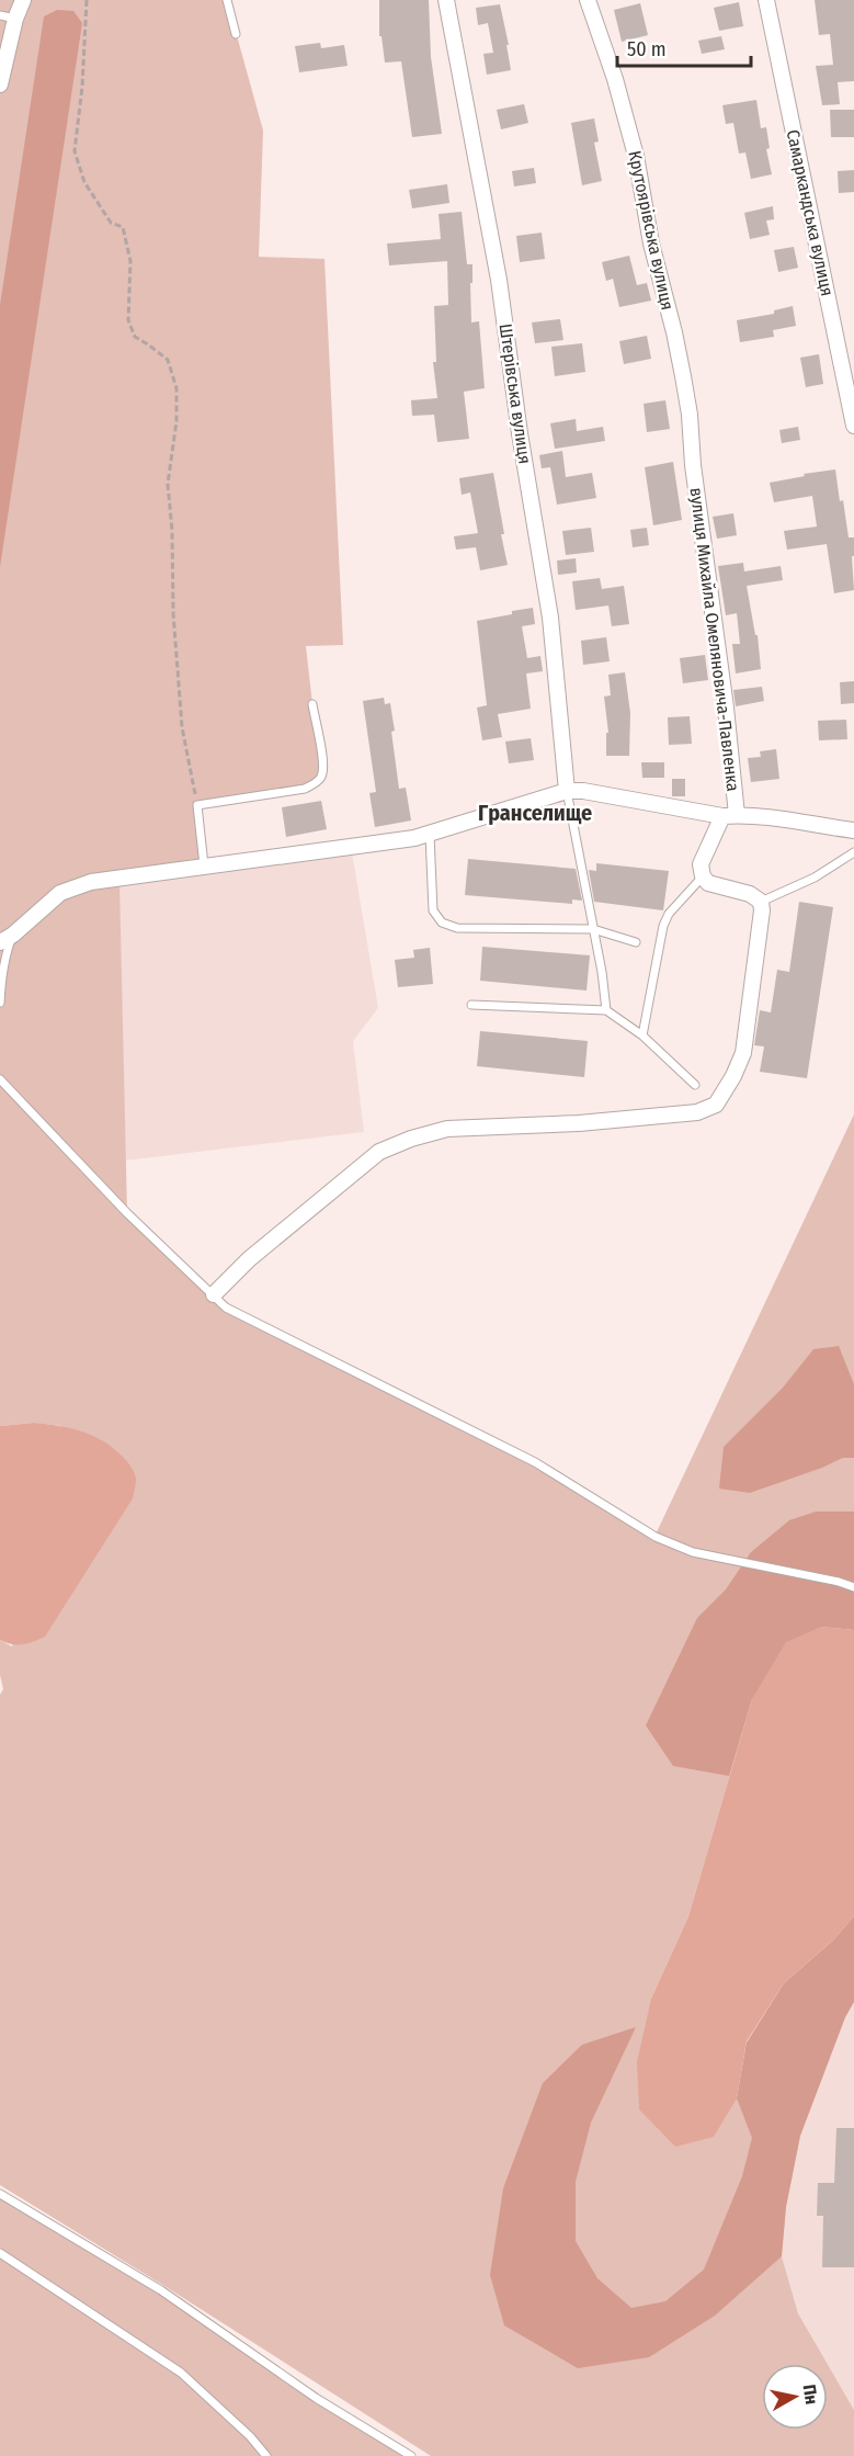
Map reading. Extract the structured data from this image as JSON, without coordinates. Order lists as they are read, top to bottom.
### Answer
{
  "streets": {
    "street": [
      "Самаркандська вулиця",
      "Крутоярівська вулиця",
      "Штерівська вулиця",
      "вулиця Михайла Омеляновича-Павленка"
    ]
  },
  "crossings": [
    ["Крутоярівська вулиця", "вулиця Михайла Омеляновича-Павленка"]
  ],
  "districts": ["Гранселище"],
  "scale_bar": "50 m",
  "north": "right"
}
